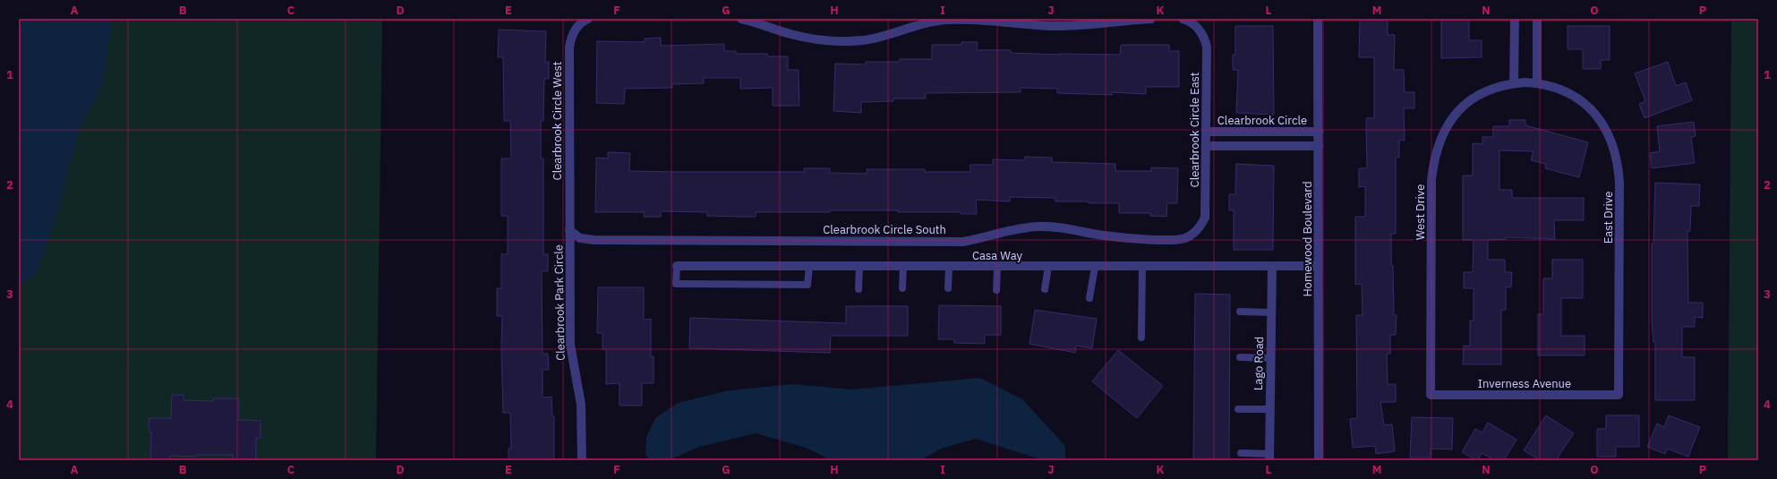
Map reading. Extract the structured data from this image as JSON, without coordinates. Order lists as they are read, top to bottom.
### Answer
{
  "streets": {
    "street": [
      "Clearbrook Circle",
      "Clearbrook Circle West",
      "Clearbrook Circle East",
      "West Drive",
      "East Drive",
      "Clearbrook Circle South",
      "Homewood Boulevard",
      "Casa Way",
      "Clearbrook Park Circle",
      "Lago Road",
      "Inverness Avenue"
    ]
  },
  "crossings": [
    ["Clearbrook Circle", "Clearbrook Circle East"],
    ["Clearbrook Circle", "Homewood Boulevard"],
    ["Clearbrook Circle West", "Clearbrook Circle South"],
    ["Clearbrook Circle West", "Clearbrook Park Circle"],
    ["Clearbrook Circle East", "Clearbrook Circle South"],
    ["West Drive", "East Drive"],
    ["West Drive", "Inverness Avenue"],
    ["East Drive", "Inverness Avenue"],
    ["Clearbrook Circle South", "Clearbrook Park Circle"],
    ["Homewood Boulevard", "Casa Way"],
    ["Casa Way", "Lago Road"]
  ],
  "grid": {
    "columns": [
      "A",
      "B",
      "C",
      "D",
      "E",
      "F",
      "G",
      "H",
      "I",
      "J",
      "K",
      "L",
      "M",
      "N",
      "O",
      "P"
    ],
    "rows": [
      "1",
      "2",
      "3",
      "4"
    ]
  }
}
